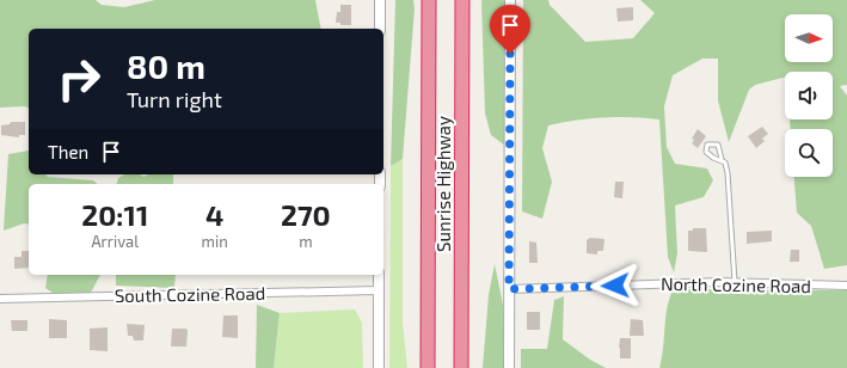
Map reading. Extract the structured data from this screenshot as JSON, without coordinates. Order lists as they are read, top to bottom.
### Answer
{
  "streets": {
    "highway": ["Sunrise Highway"],
    "street": ["North Cozine Road", "South Cozine Road"]
  },
  "north": "right",
  "page": {
    "turn": ["80 m", "Turn right"],
    "then": "Then",
    "eta": [
      "20:11",
      "Arrival",
      "4",
      "min",
      "270",
      "m"
    ]
  }
}
